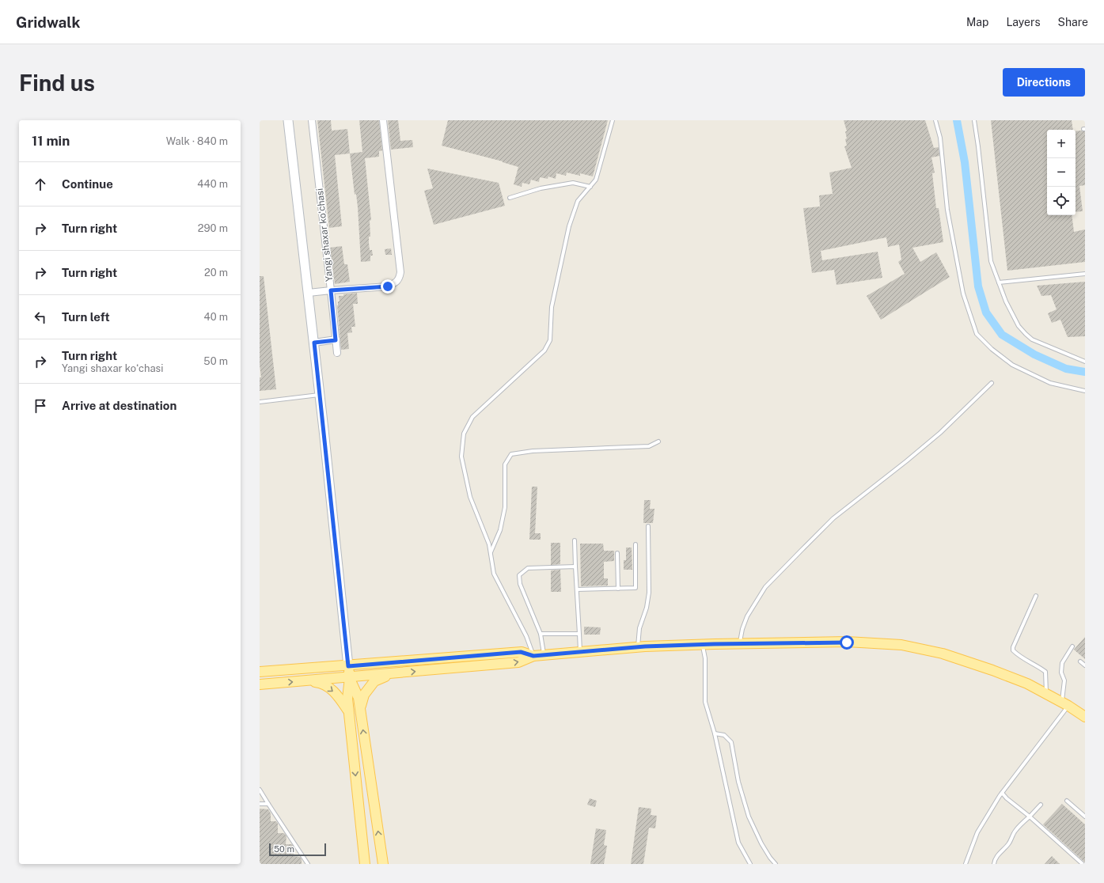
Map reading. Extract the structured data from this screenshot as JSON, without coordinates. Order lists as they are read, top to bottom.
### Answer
{
  "streets": {
    "street": ["Yangi shaxar koʻchasi"]
  },
  "scale_bar": "50 m",
  "page": {
    "header": "Gridwalk",
    "nav": ["Map", "Layers", "Share"],
    "buttons": "Directions",
    "title": "Find us",
    "heading": ["11 min", "Walk · 840 m"],
    "map_buttons": ["+", "−"],
    "list": [
      ["Continue", "440 m"],
      ["Turn right", "290 m"],
      ["Turn right", "20 m"],
      ["Turn left", "40 m"],
      ["Turn right", "Yangi shaxar koʻchasi", "50 m"],
      "Arrive at destination"
    ],
    "scale": "50 m"
  }
}
